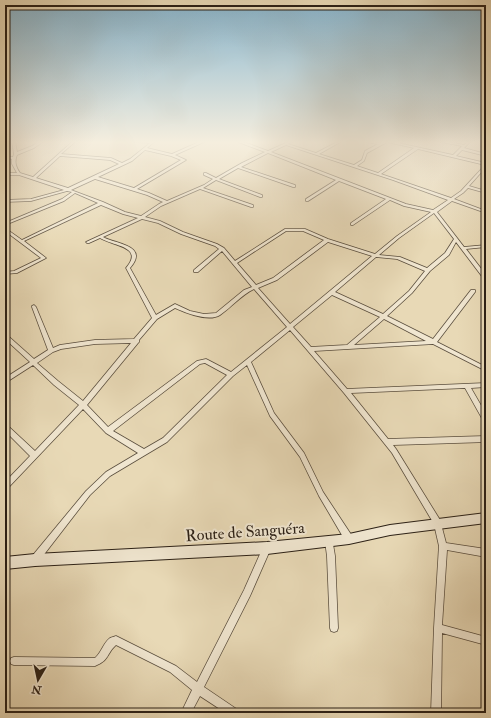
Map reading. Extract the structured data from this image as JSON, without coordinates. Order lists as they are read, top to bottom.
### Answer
{
  "streets": {
    "street": ["Route de Sanguéra"]
  },
  "north": "bottom"
}
